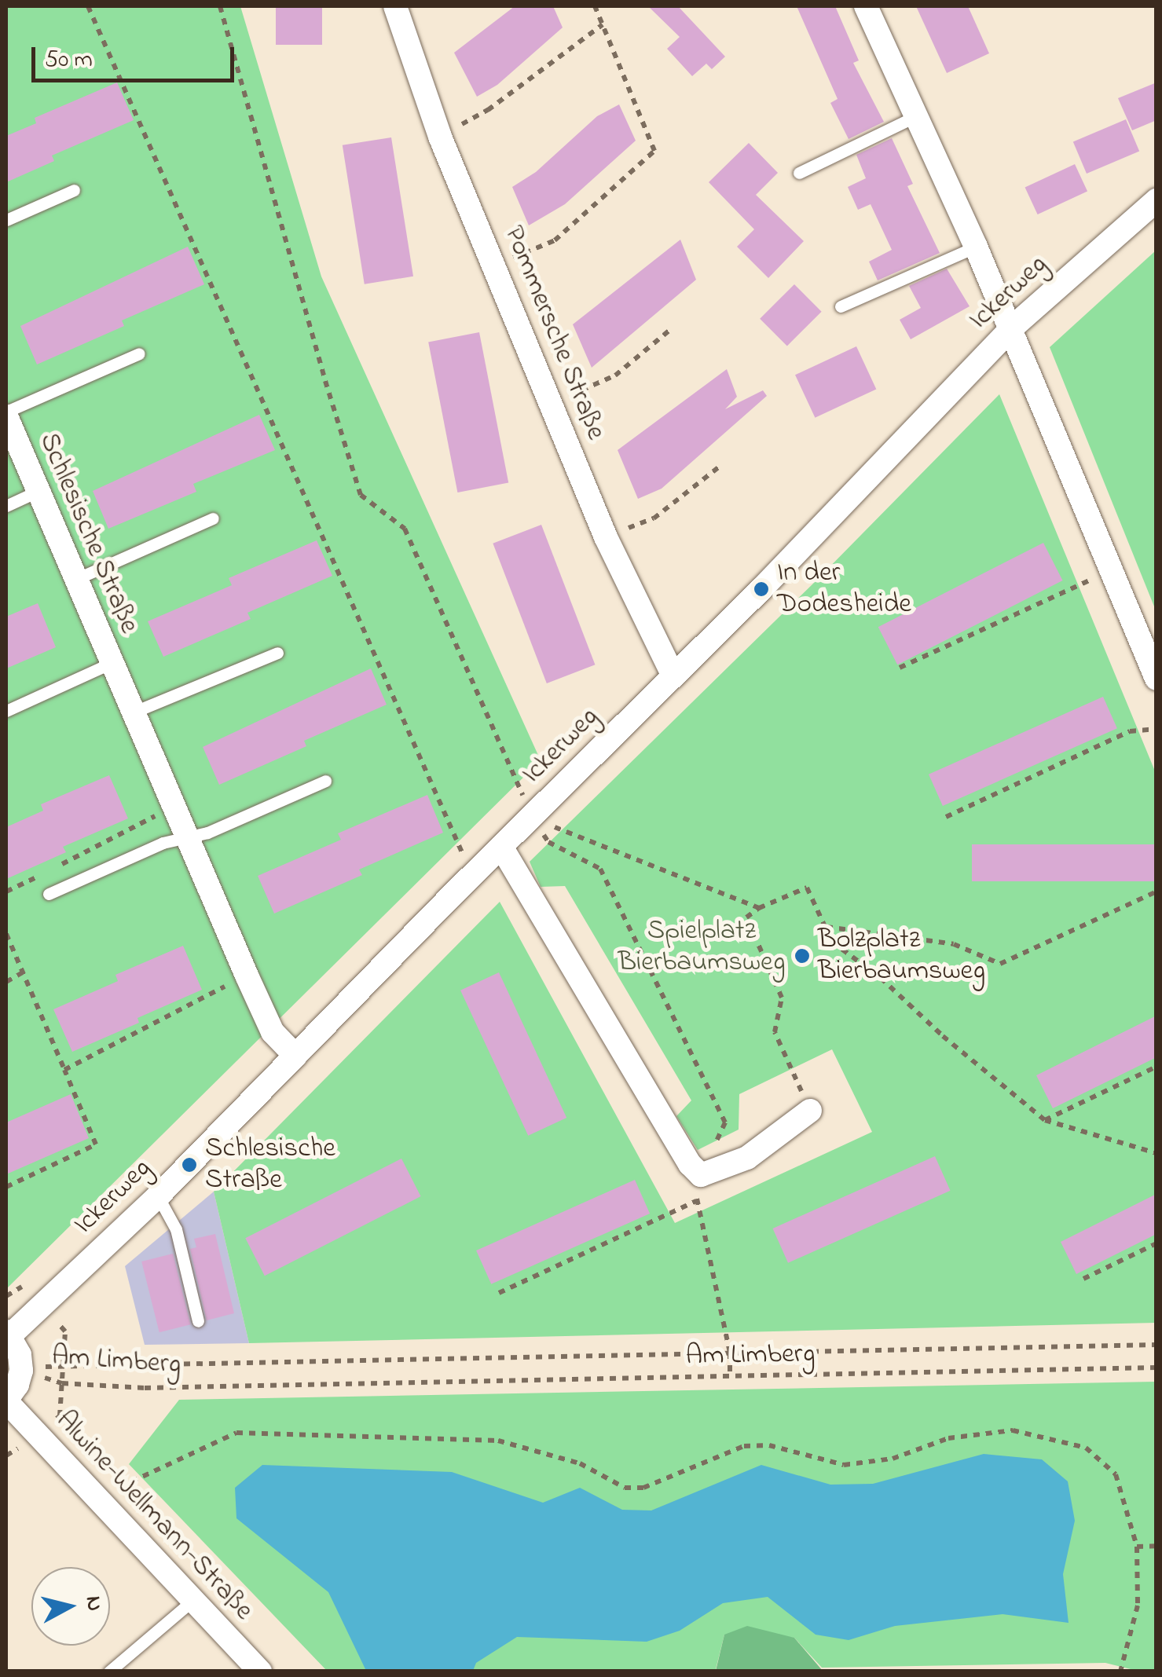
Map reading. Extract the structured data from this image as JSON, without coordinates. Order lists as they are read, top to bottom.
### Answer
{
  "streets": {
    "street": [
      "Ickerweg",
      "Pommersche Straße",
      "Schlesische Straße",
      "Alwine-Wellmann-Straße"
    ],
    "path": ["Am Limberg"]
  },
  "crossings": [
    ["Ickerweg", "Pommersche Straße"],
    ["Ickerweg", "Schlesische Straße"]
  ],
  "parks": ["Spielplatz Bierbaumsweg"],
  "places": ["In der Dodesheide", "Bolzplatz Bierbaumsweg", "Schlesische Straße"],
  "scale_bar": "50 m",
  "north": "right"
}
